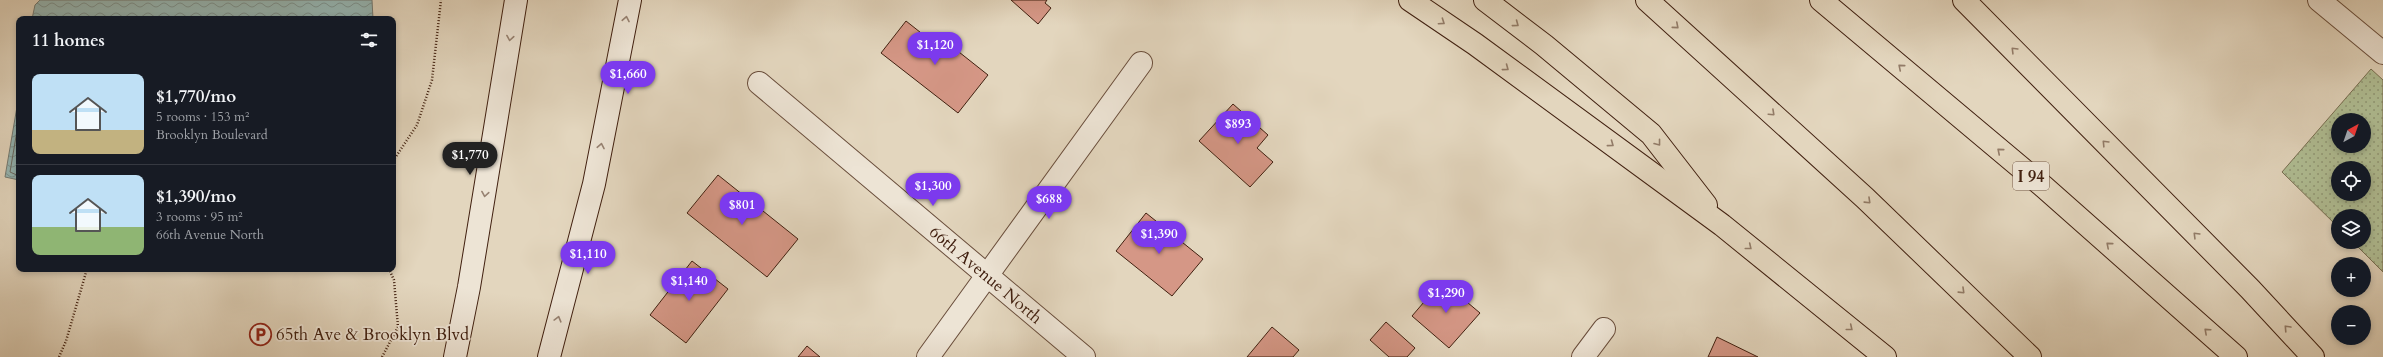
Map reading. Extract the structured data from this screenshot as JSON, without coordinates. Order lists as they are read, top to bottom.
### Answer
{
  "streets": {
    "highway": ["I 94"],
    "street": ["66th Avenue North"]
  },
  "places": {
    "parking": ["65th Ave & Brooklyn Blvd"]
  },
  "north": "top right",
  "page": {
    "heading": "11 homes",
    "price": [
      "$1,120",
      "$1,660",
      "$893",
      "$1,770",
      "$1,300",
      "$688",
      "$801",
      "$1,390",
      "$1,110",
      "$1,140",
      "$1,290"
    ],
    "list": [
      {
        "name": "$1,770/mo",
        "note": "5 rooms · 153 m² · Brooklyn Boulevard"
      },
      {
        "name": "$1,390/mo",
        "note": "3 rooms · 95 m² · 66th Avenue North"
      }
    ],
    "map_buttons": ["+", "−"]
  }
}
